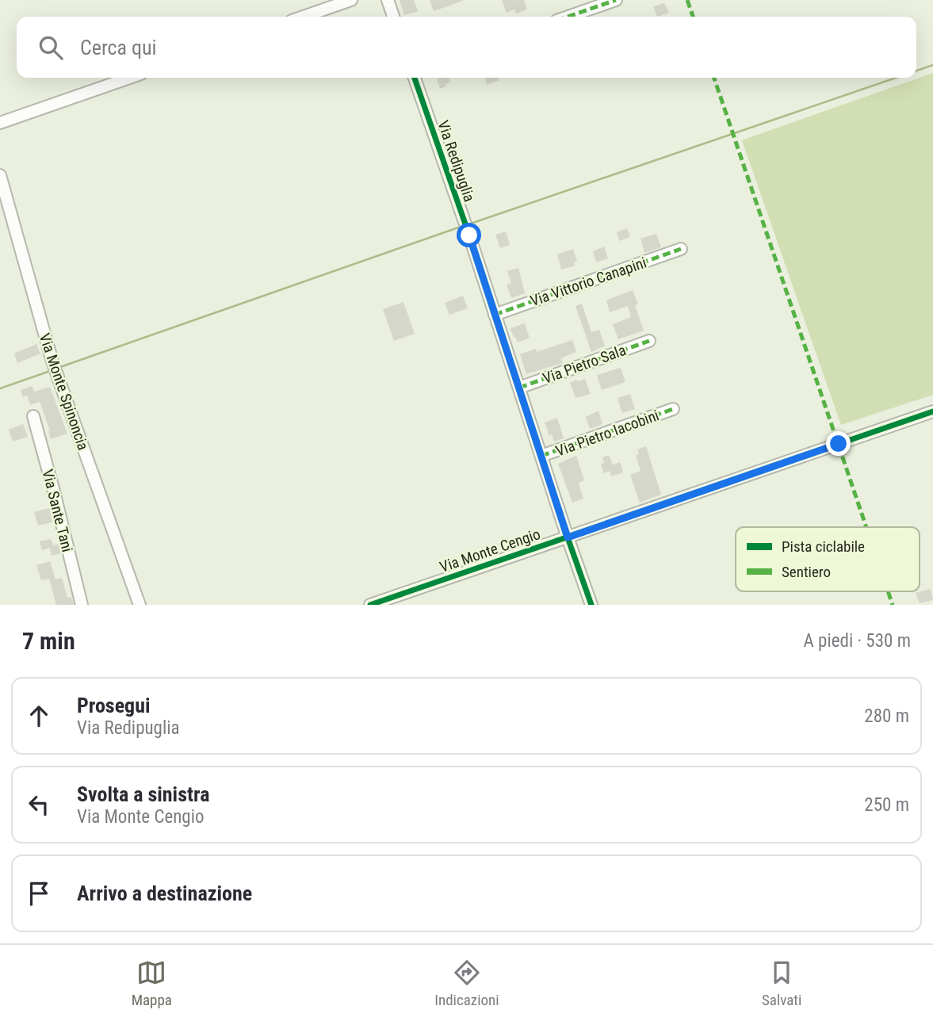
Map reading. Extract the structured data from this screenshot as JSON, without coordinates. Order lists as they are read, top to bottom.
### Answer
{
  "streets": {
    "street": [
      "Via Redipuglia",
      "Via Vittorio Canapini",
      "Via Pietro Sala",
      "Via Monte Spinoncia",
      "Via Pietro Iacobini",
      "Via Sante Tani",
      "Via Monte Cengio"
    ]
  },
  "crossings": [
    ["Via Redipuglia", "Via Vittorio Canapini"],
    ["Via Redipuglia", "Via Pietro Sala"],
    ["Via Redipuglia", "Via Pietro Iacobini"],
    ["Via Redipuglia", "Via Monte Cengio"]
  ],
  "legend": ["Pista ciclabile", "Sentiero"],
  "page": {
    "search": "Cerca qui",
    "heading": ["7 min", "A piedi · 530 m"],
    "list": [
      ["Prosegui", "Via Redipuglia", "280 m"],
      ["Svolta a sinistra", "Via Monte Cengio", "250 m"],
      "Arrivo a destinazione"
    ],
    "nav": ["Mappa", "Indicazioni", "Salvati"]
  }
}
